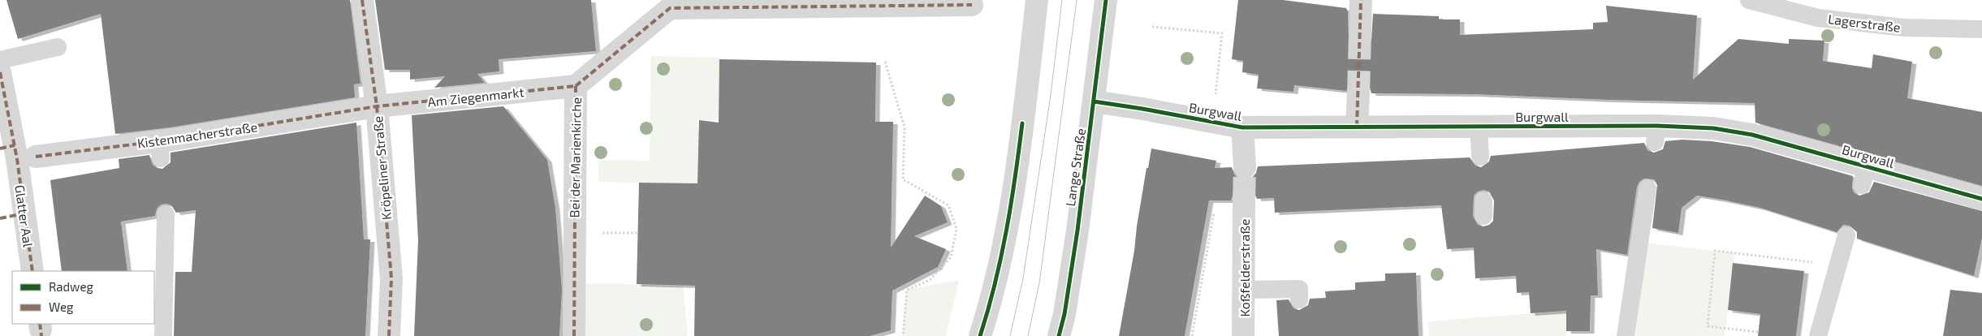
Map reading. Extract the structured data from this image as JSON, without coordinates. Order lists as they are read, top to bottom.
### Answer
{
  "streets": {
    "street": [
      "Am Ziegenmarkt",
      "Burgwall",
      "Kistenmacherstraße",
      "Bei der Marienkirche",
      "Lange Straße",
      "Kröpeliner Straße",
      "Glatter Aal",
      "Koßfelderstraße"
    ],
    "lane": ["Lagerstraße"]
  },
  "crossings": [
    ["Am Ziegenmarkt", "Kistenmacherstraße"],
    ["Am Ziegenmarkt", "Bei der Marienkirche"],
    ["Am Ziegenmarkt", "Kröpeliner Straße"],
    ["Burgwall", "Lange Straße"],
    ["Kistenmacherstraße", "Kröpeliner Straße"],
    ["Kistenmacherstraße", "Glatter Aal"]
  ],
  "legend": ["Radweg", "Weg"]
}
